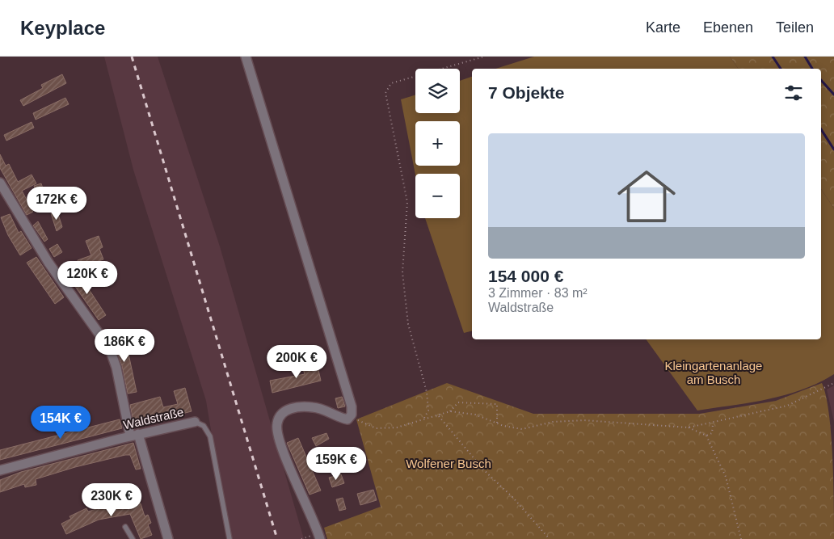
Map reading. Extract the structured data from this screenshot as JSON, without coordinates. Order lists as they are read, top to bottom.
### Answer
{
  "streets": {
    "street": ["Waldstraße"]
  },
  "parks": ["Kleingartenanlage am Busch", "Wolfener Busch"],
  "page": {
    "header": "Keyplace",
    "nav": ["Karte", "Ebenen", "Teilen"],
    "map_buttons": ["+", "−"],
    "heading": "7 Objekte",
    "list": [
      {
        "name": "154 000 €",
        "note": "3 Zimmer · 83 m² · Waldstraße"
      }
    ],
    "price": [
      "172K €",
      "120K €",
      "186K €",
      "200K €",
      "154K €",
      "159K €",
      "230K €"
    ]
  }
}
